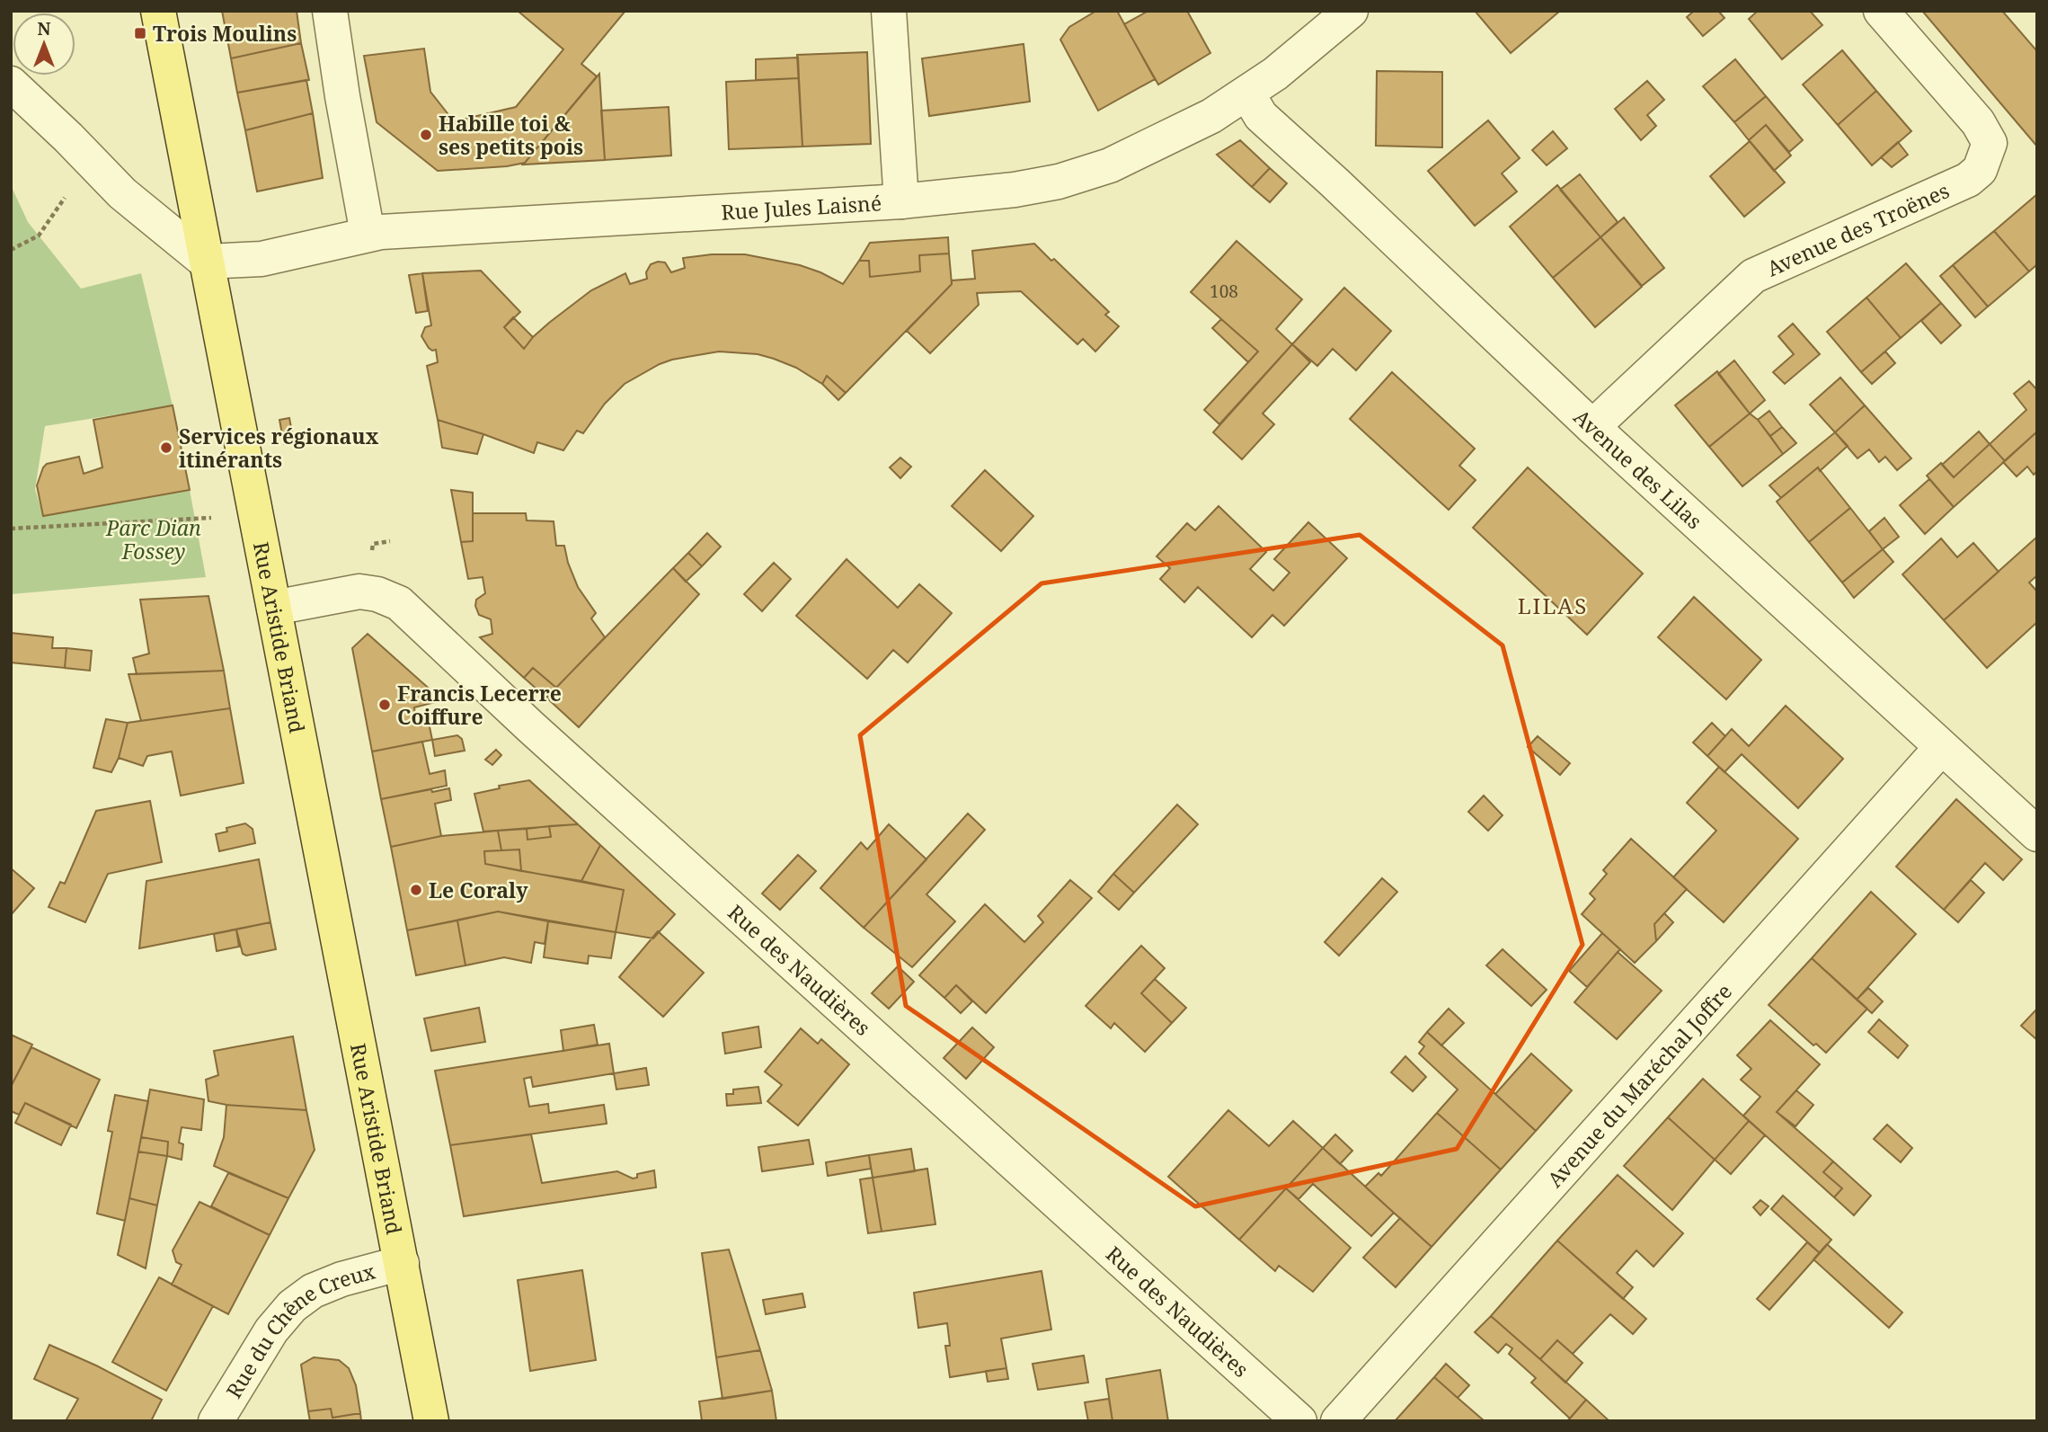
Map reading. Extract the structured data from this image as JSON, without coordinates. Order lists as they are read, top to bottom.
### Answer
{
  "streets": {
    "main road": ["Rue Aristide Briand"],
    "street": [
      "Rue Jules Laisné",
      "Avenue des Troënes",
      "Avenue des Lilas",
      "Rue des Naudières",
      "Avenue du Maréchal Joffre",
      "Rue du Chêne Creux"
    ]
  },
  "crossings": [
    ["Rue Jules Laisné", "Avenue des Lilas"],
    ["Rue Jules Laisné", "Rue Aristide Briand"],
    ["Avenue des Troënes", "Avenue des Lilas"],
    ["Avenue des Lilas", "Avenue du Maréchal Joffre"],
    ["Rue Aristide Briand", "Rue des Naudières"],
    ["Rue Aristide Briand", "Rue du Chêne Creux"]
  ],
  "districts": ["LILAS"],
  "parks": ["Parc Dian Fossey"],
  "places": {
    "transit": ["Trois Moulins"],
    "other": [
      "Habille toi & ses petits pois",
      "Services régionaux itinérants",
      "Francis Lecerre Coiffure",
      "Le Coraly"
    ]
  },
  "house_numbers": ["108"],
  "north": "top"
}
